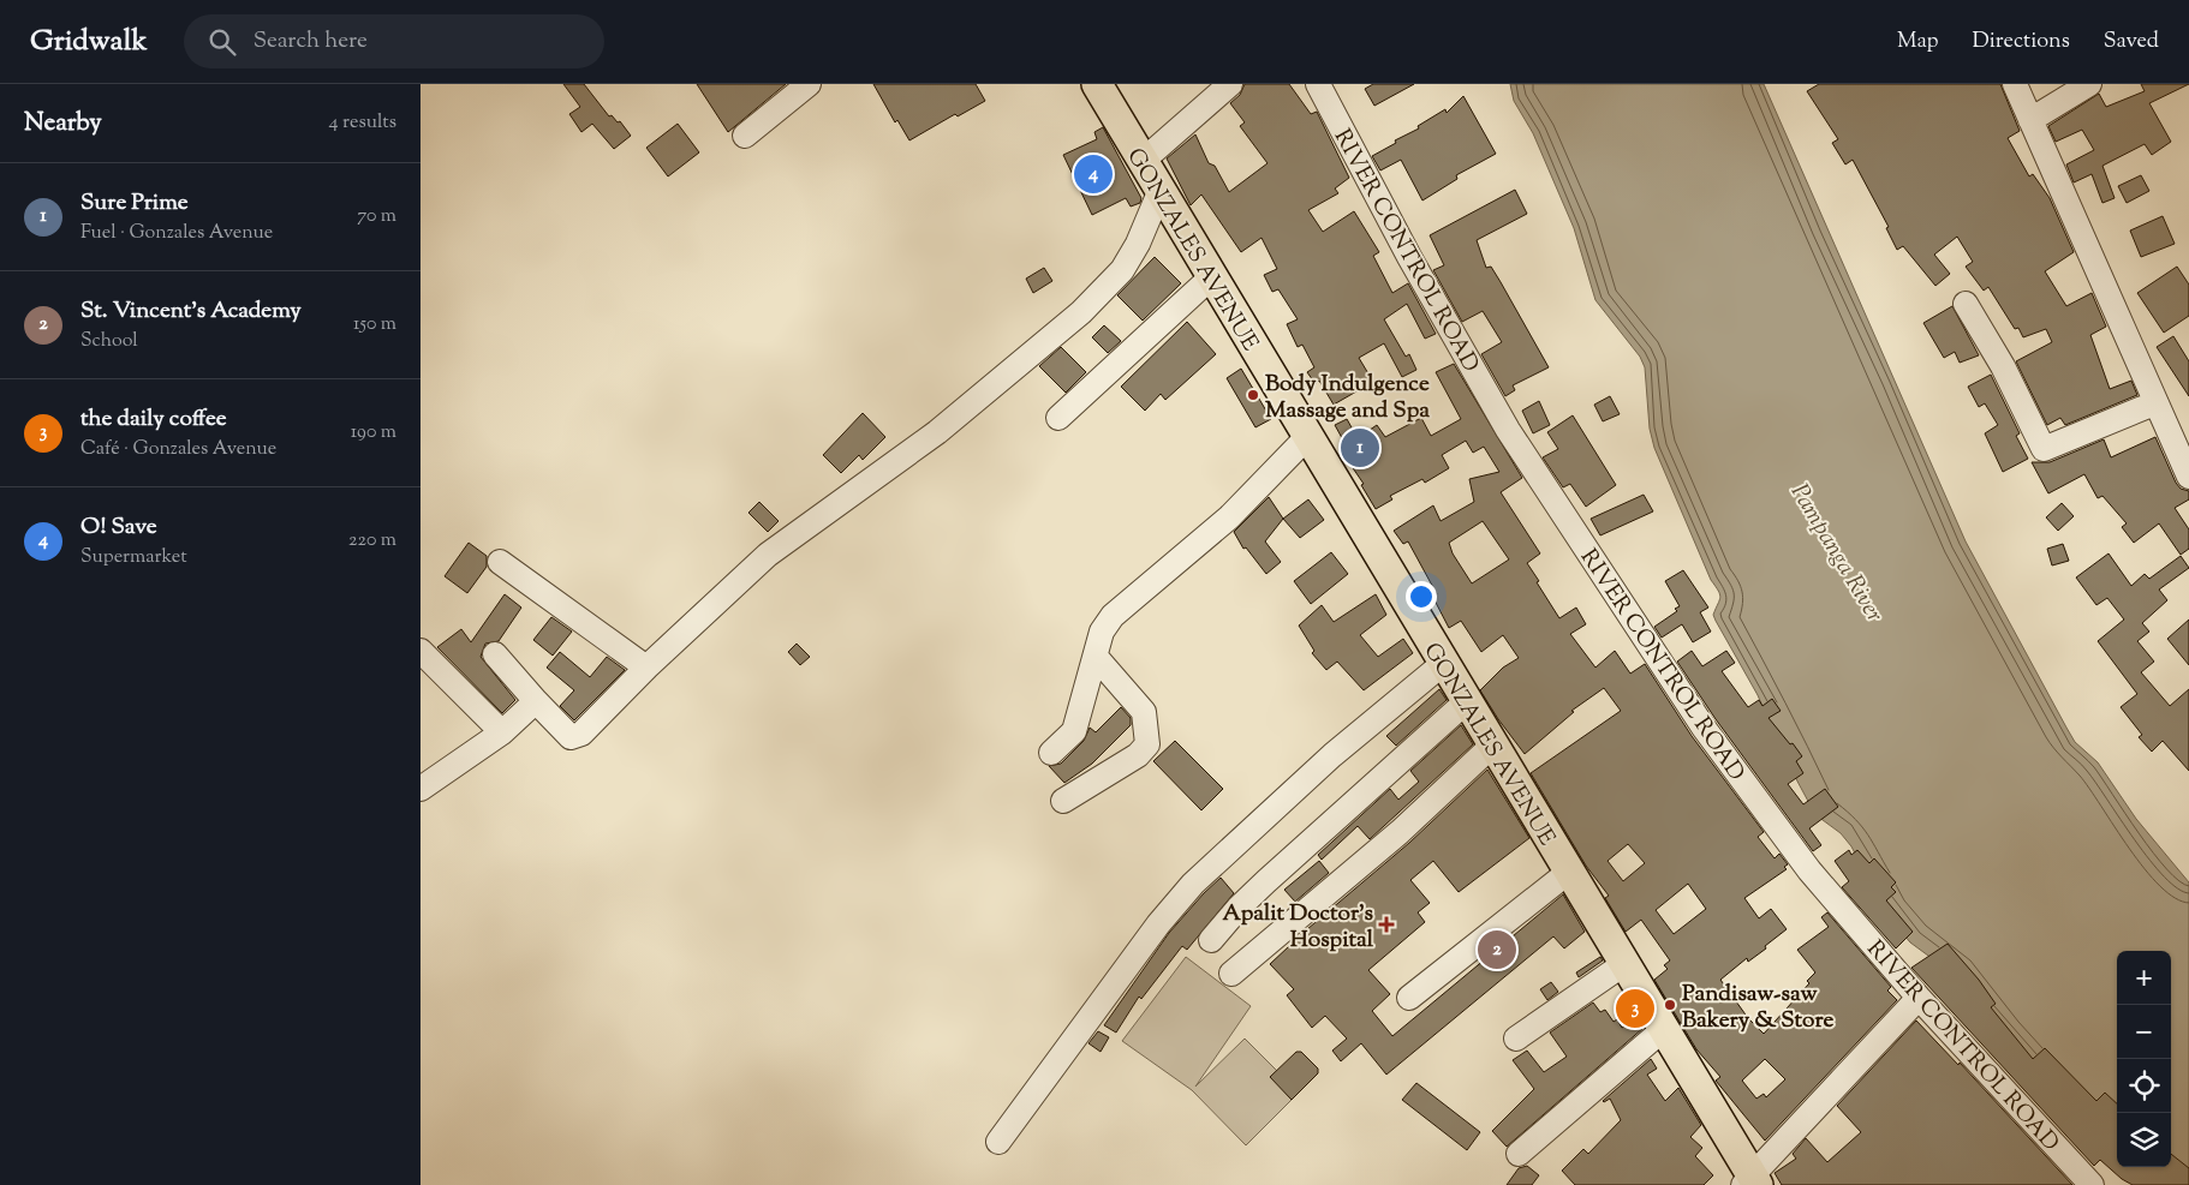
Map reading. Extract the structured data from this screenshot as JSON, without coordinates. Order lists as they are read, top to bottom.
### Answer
{
  "streets": {
    "main road": ["GONZALES AVENUE"],
    "street": ["RIVER CONTROL ROAD"]
  },
  "water": ["Pampanga River"],
  "places": {
    "other": ["Body Indulgence Massage and Spa", "Pandisaw-saw Bakery & Store"],
    "health": ["Apalit Doctor's Hospital"]
  },
  "page": {
    "header": "Gridwalk",
    "search": "Search here",
    "nav": ["Map", "Directions", "Saved"],
    "heading": ["Nearby", "4 results"],
    "pins": [
      "4",
      "1",
      "2",
      "3"
    ],
    "list": [
      {
        "mark": "1",
        "name": "Sure Prime",
        "note": "Fuel · Gonzales Avenue",
        "value": "70 m"
      },
      {
        "mark": "2",
        "name": "St. Vincent's Academy",
        "note": "School",
        "value": "150 m"
      },
      {
        "mark": "3",
        "name": "the daily coffee",
        "note": "Café · Gonzales Avenue",
        "value": "190 m"
      },
      {
        "mark": "4",
        "name": "O! Save",
        "note": "Supermarket",
        "value": "220 m"
      }
    ],
    "map_buttons": ["+", "−"]
  }
}
